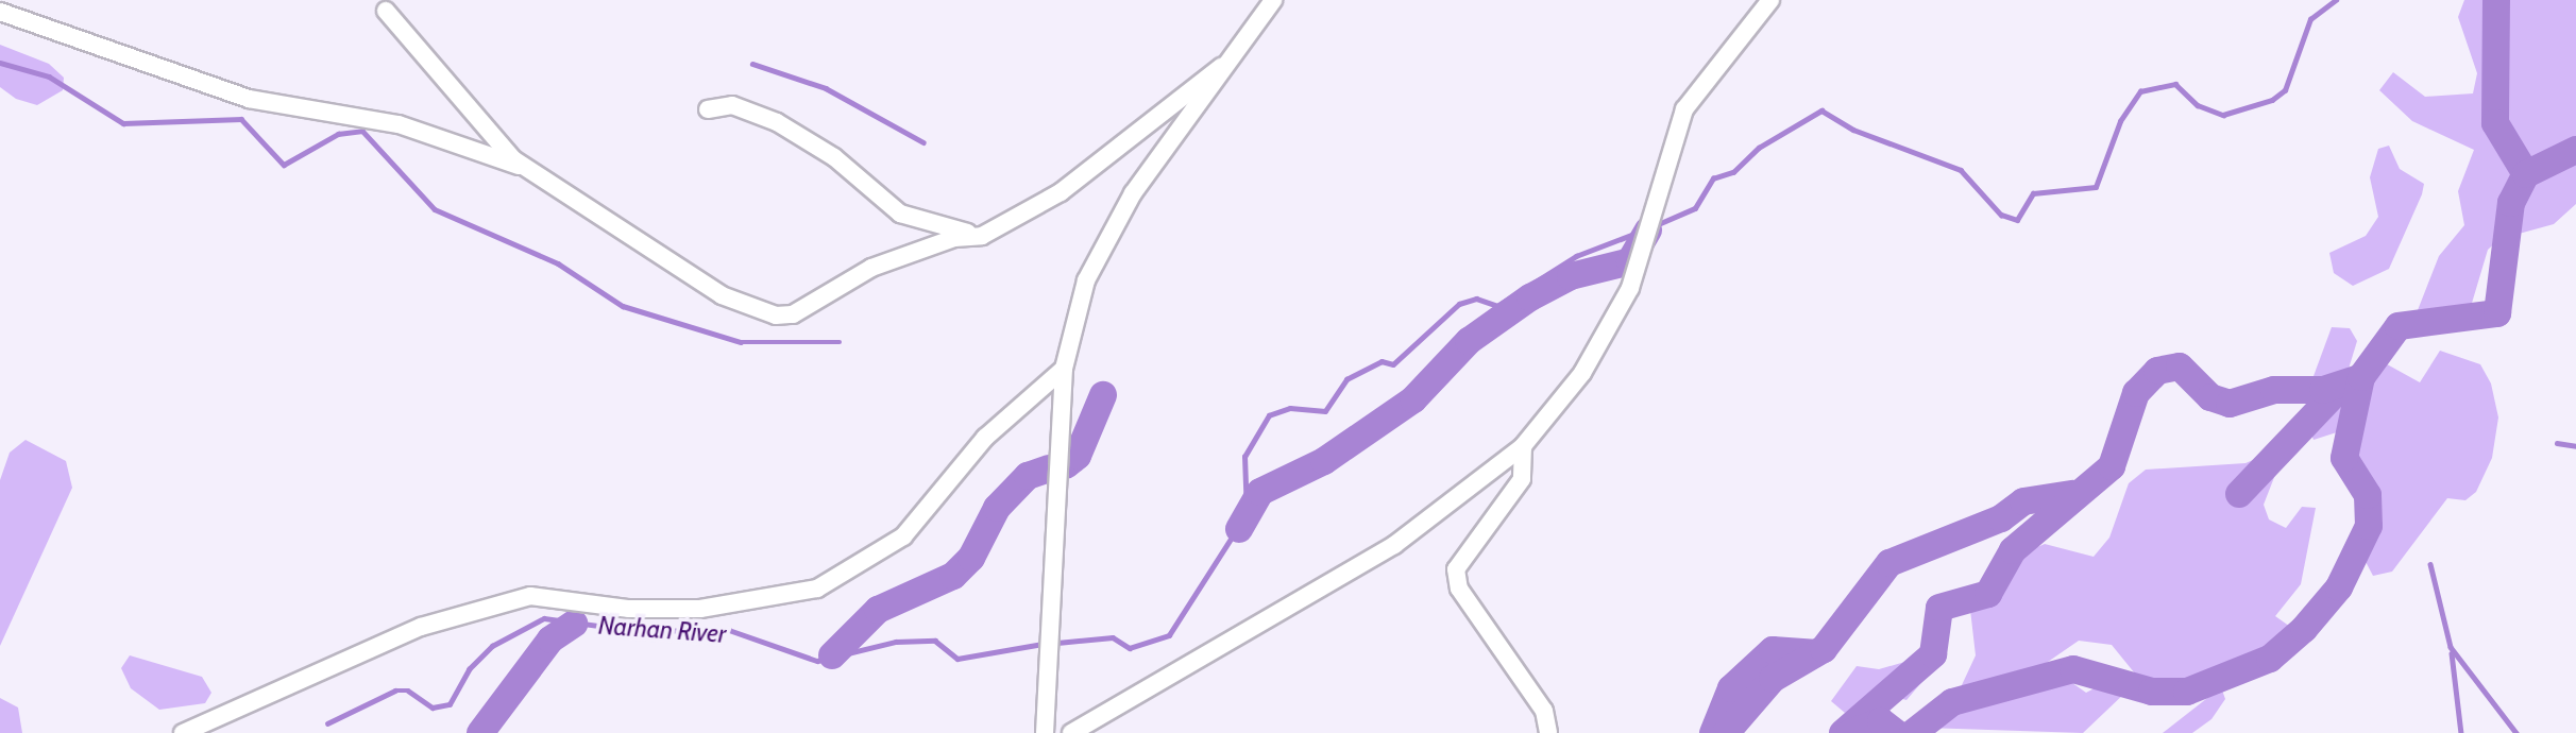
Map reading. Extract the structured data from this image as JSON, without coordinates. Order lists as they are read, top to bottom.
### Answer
{
  "water": ["Narhan River"]
}
